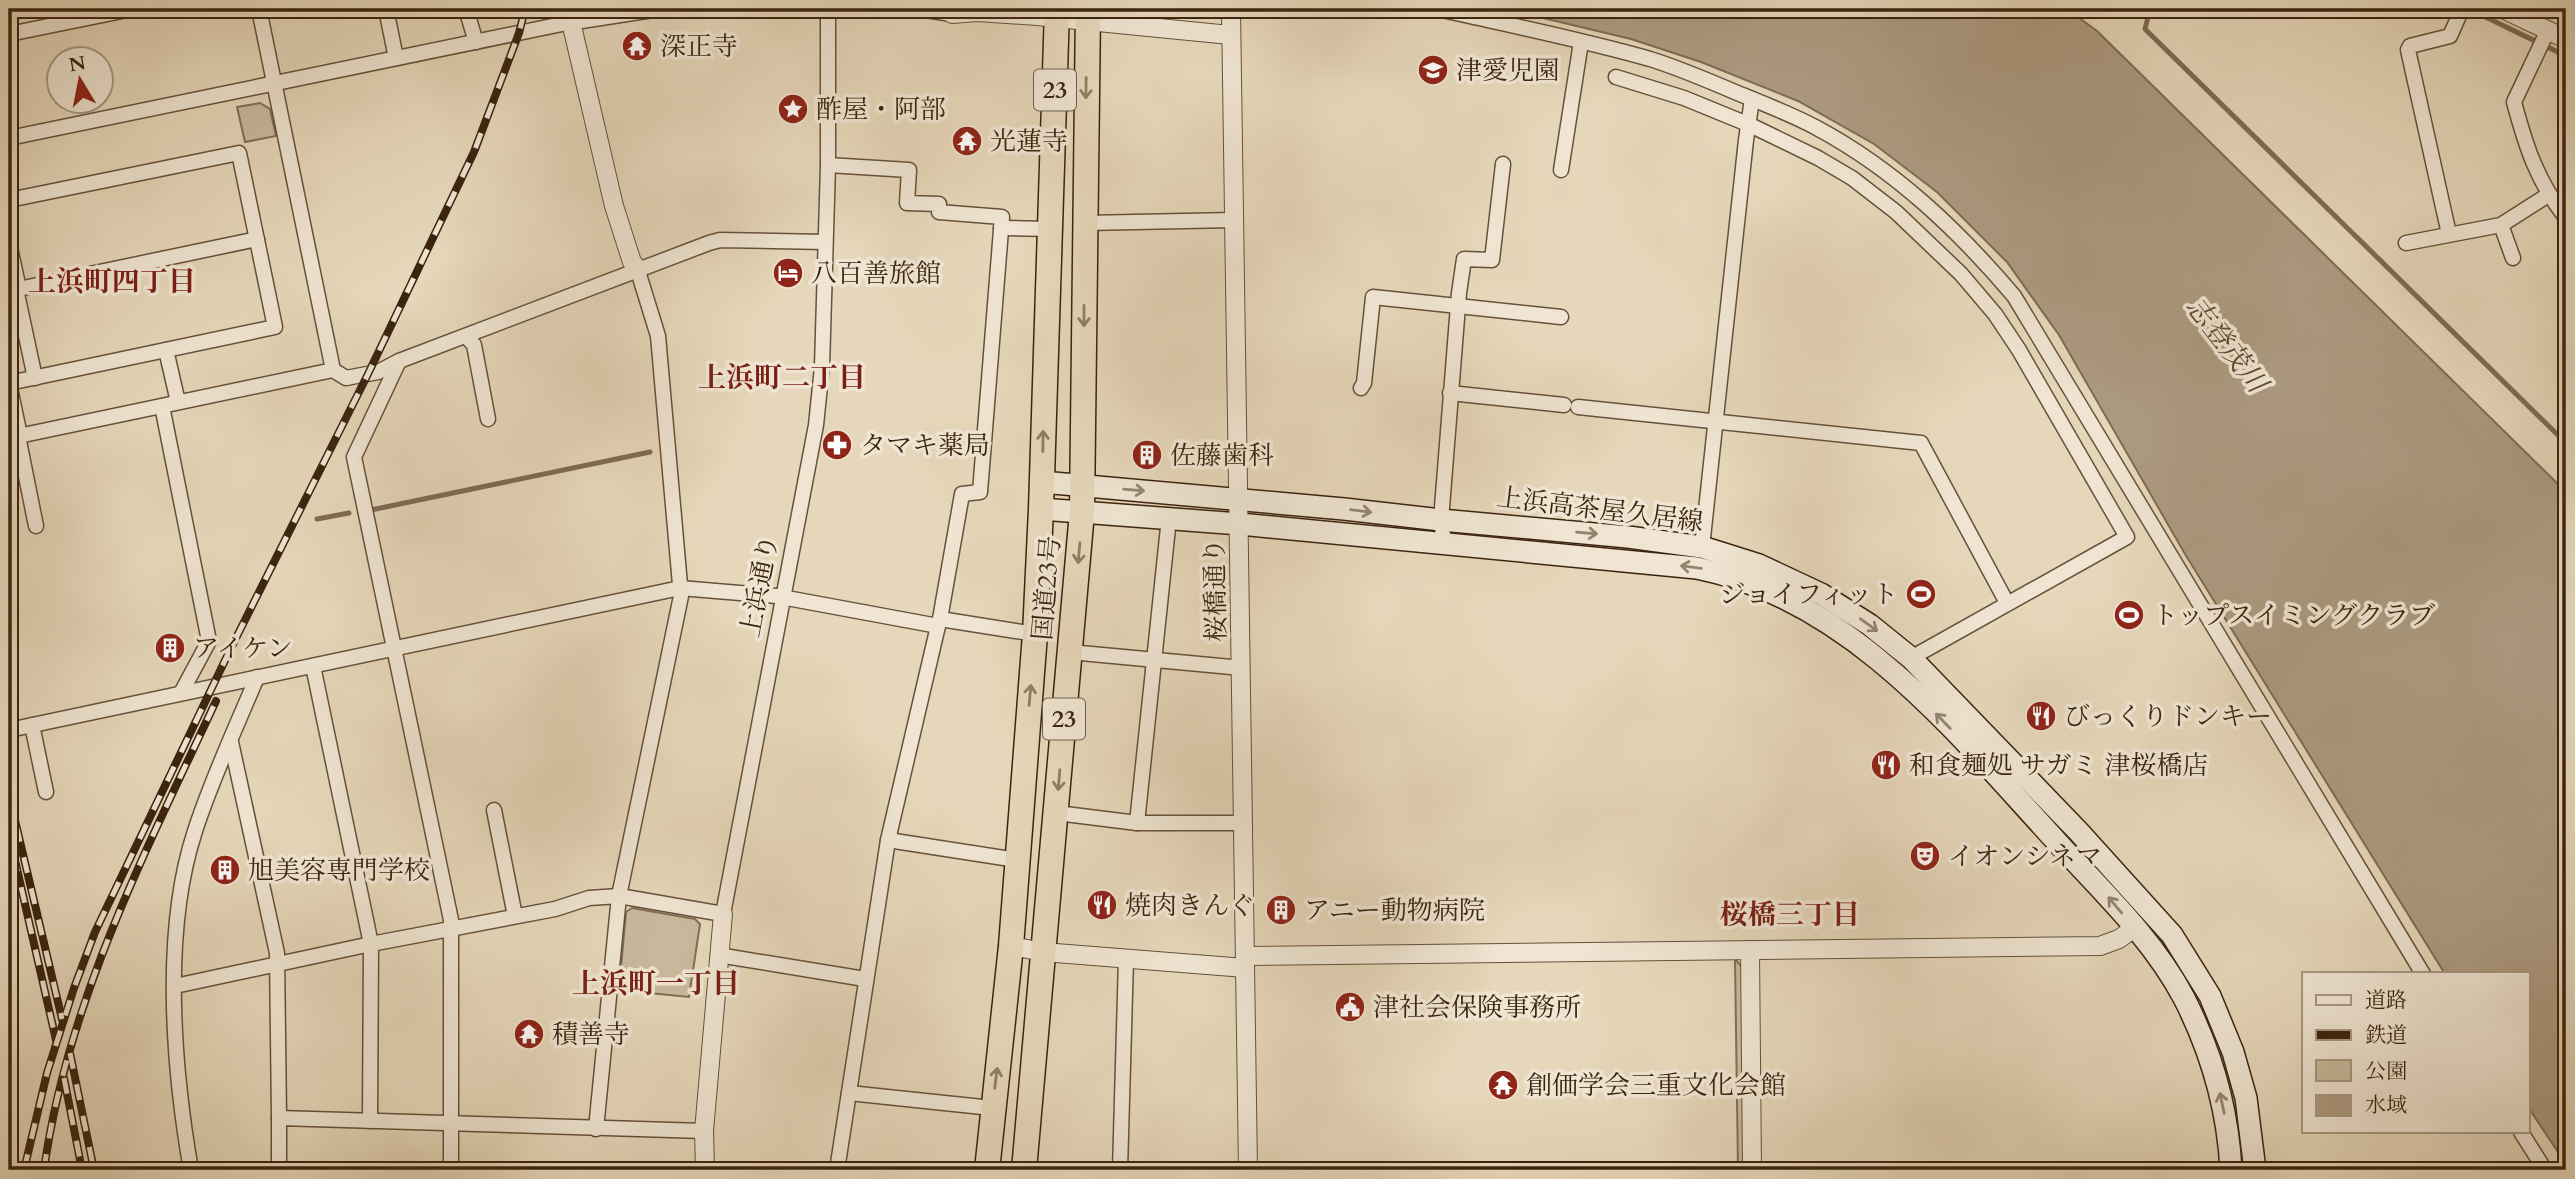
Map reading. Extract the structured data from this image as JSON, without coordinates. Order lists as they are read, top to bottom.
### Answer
{
  "streets": {
    "highway": ["23", "国道23号"],
    "main road": ["上浜高茶屋久居線"],
    "street": ["上浜通り", "桜橋通り"]
  },
  "crossings": [
    ["上浜高茶屋久居線", "国道23号"],
    ["上浜高茶屋久居線", "桜橋通り"]
  ],
  "districts": [
    "上浜町四丁目",
    "上浜町二丁目",
    "桜橋三丁目",
    "上浜町一丁目"
  ],
  "water": ["志登茂川"],
  "places": {
    "temple": [
      "深正寺",
      "光蓮寺",
      "積善寺",
      "創価学会三重文化会館"
    ],
    "school or university": ["津愛児園"],
    "place": ["酢屋・阿部"],
    "hotel": ["八百善旅館"],
    "pharmacy": ["タマキ薬局"],
    "building": [
      "佐藤歯科",
      "アイケン",
      "旭美容専門学校",
      "アニー動物病院"
    ],
    "sports": ["ジョイフィット", "トップスイミングクラブ"],
    "restaurant": ["びっくりドンキー", "和食麺処 サガミ 津桜橋店", "焼肉きんぐ"],
    "theatre": ["イオンシネマ"],
    "public building": ["津社会保険事務所"]
  },
  "legend": [
    "道路",
    "鉄道",
    "公園",
    "水域"
  ],
  "north": "top"
}
